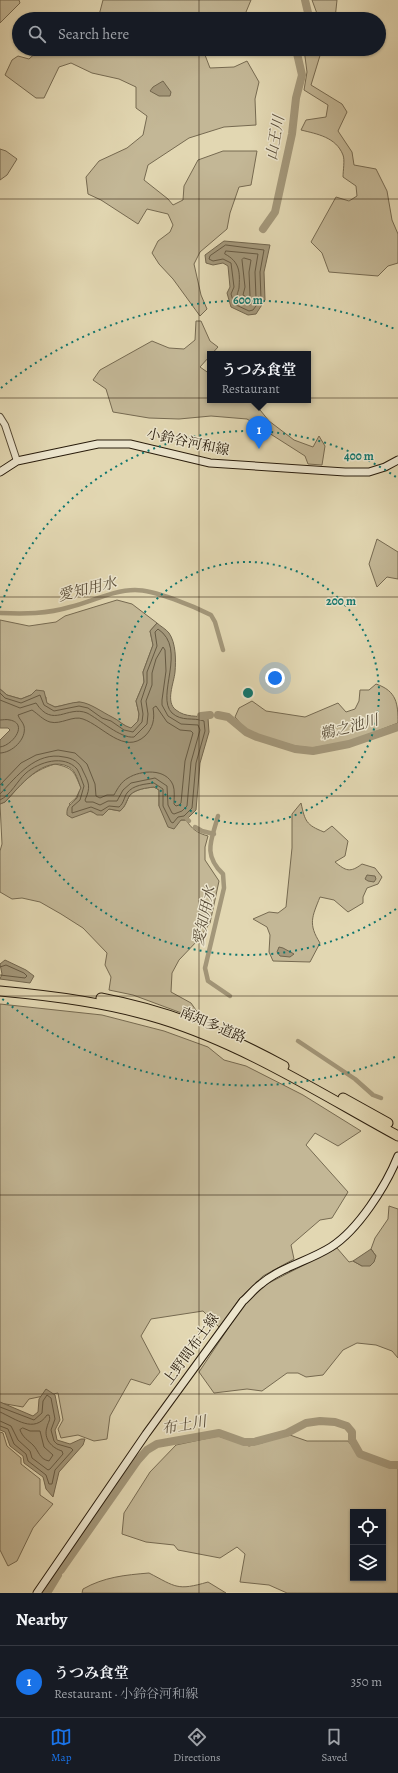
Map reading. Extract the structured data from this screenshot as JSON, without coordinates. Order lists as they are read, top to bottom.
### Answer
{
  "streets": {
    "highway": ["南知多道路"],
    "main road": ["小鈴谷河和線", "上野間布土線"]
  },
  "water": [
    "山王川",
    "愛知用水",
    "鵜之池川",
    "布土川"
  ],
  "page": {
    "search": "Search here",
    "popup": ["うつみ食堂", "Restaurant"],
    "pins": "1",
    "heading": "Nearby",
    "list": [
      {
        "mark": "1",
        "name": "うつみ食堂",
        "note": "Restaurant · 小鈴谷河和線",
        "value": "350 m"
      }
    ],
    "nav": ["Map", "Directions", "Saved"]
  },
  "rings": ["600 m", "400 m", "200 m"]
}
